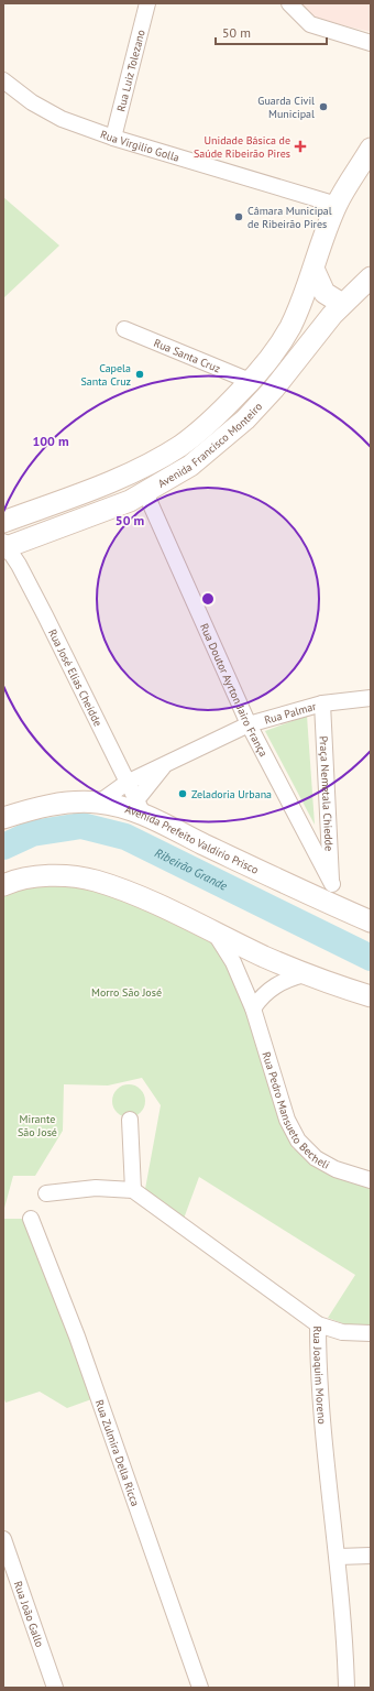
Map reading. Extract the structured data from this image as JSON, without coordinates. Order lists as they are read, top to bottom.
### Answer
{
  "streets": {
    "main road": ["Avenida Francisco Monteiro", "Avenida Prefeito Valdírio Prisco"],
    "street": [
      "Rua Luiz Tolezano",
      "Rua Virgilio Golla",
      "Rua Santa Cruz",
      "Rua José Elias Cheidde",
      "Rua Doutor Ayrton Jairo França",
      "Rua Palmar",
      "Praça Nemetala Chiedde",
      "Rua Pedro Mansueto Becheli",
      "Rua Joaquim Moreno",
      "Rua Zulmira Della Ricca",
      "Rua João Gallo"
    ]
  },
  "crossings": [
    ["Rua Luiz Tolezano", "Rua Virgilio Golla"],
    ["Rua Virgilio Golla", "Avenida Francisco Monteiro"],
    ["Rua Santa Cruz", "Avenida Francisco Monteiro"],
    ["Avenida Francisco Monteiro", "Rua José Elias Cheidde"],
    ["Avenida Francisco Monteiro", "Rua Doutor Ayrton Jairo França"],
    ["Rua José Elias Cheidde", "Rua Palmar"],
    ["Rua José Elias Cheidde", "Avenida Prefeito Valdírio Prisco"],
    ["Rua Doutor Ayrton Jairo França", "Rua Palmar"],
    ["Rua Doutor Ayrton Jairo França", "Praça Nemetala Chiedde"],
    ["Rua Palmar", "Praça Nemetala Chiedde"],
    ["Rua Palmar", "Avenida Prefeito Valdírio Prisco"]
  ],
  "water": ["Ribeirão Grande"],
  "parks": ["Morro São José", "Mirante São José"],
  "places": {
    "other": [
      "Guarda Civil Municipal",
      "Câmara Municipal de Ribeirão Pires",
      "Capela Santa Cruz",
      "Zeladoria Urbana"
    ],
    "health": ["Unidade Básica de Saúde Ribeirão Pires"]
  },
  "scale_bar": "50 m",
  "rings": ["100 m", "50 m"]
}
